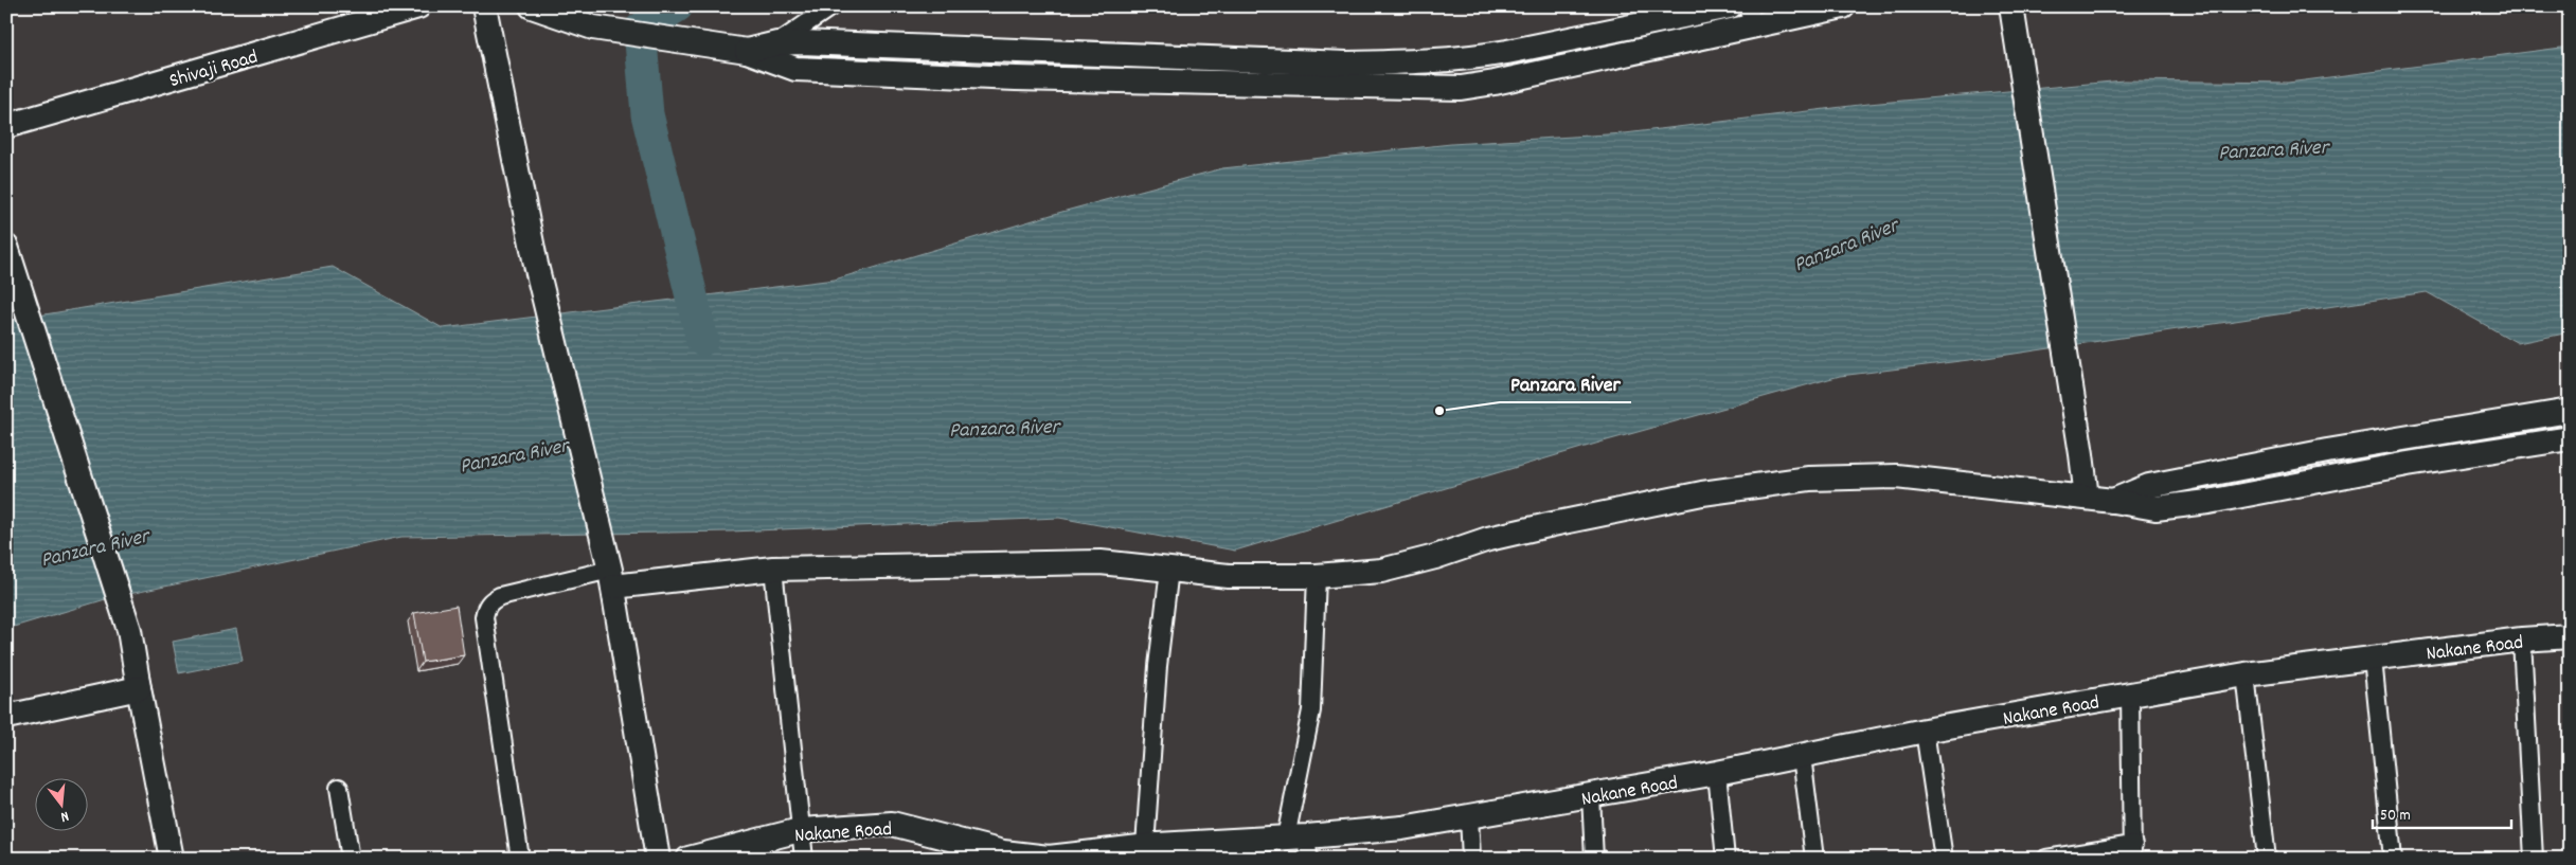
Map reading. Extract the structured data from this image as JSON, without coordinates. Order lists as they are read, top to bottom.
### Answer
{
  "streets": {
    "street": ["Shivaji Road", "Nakane Road"]
  },
  "water": ["Panzara River"],
  "places": ["Panzara River"],
  "scale_bar": "50 m",
  "north": "bottom"
}
